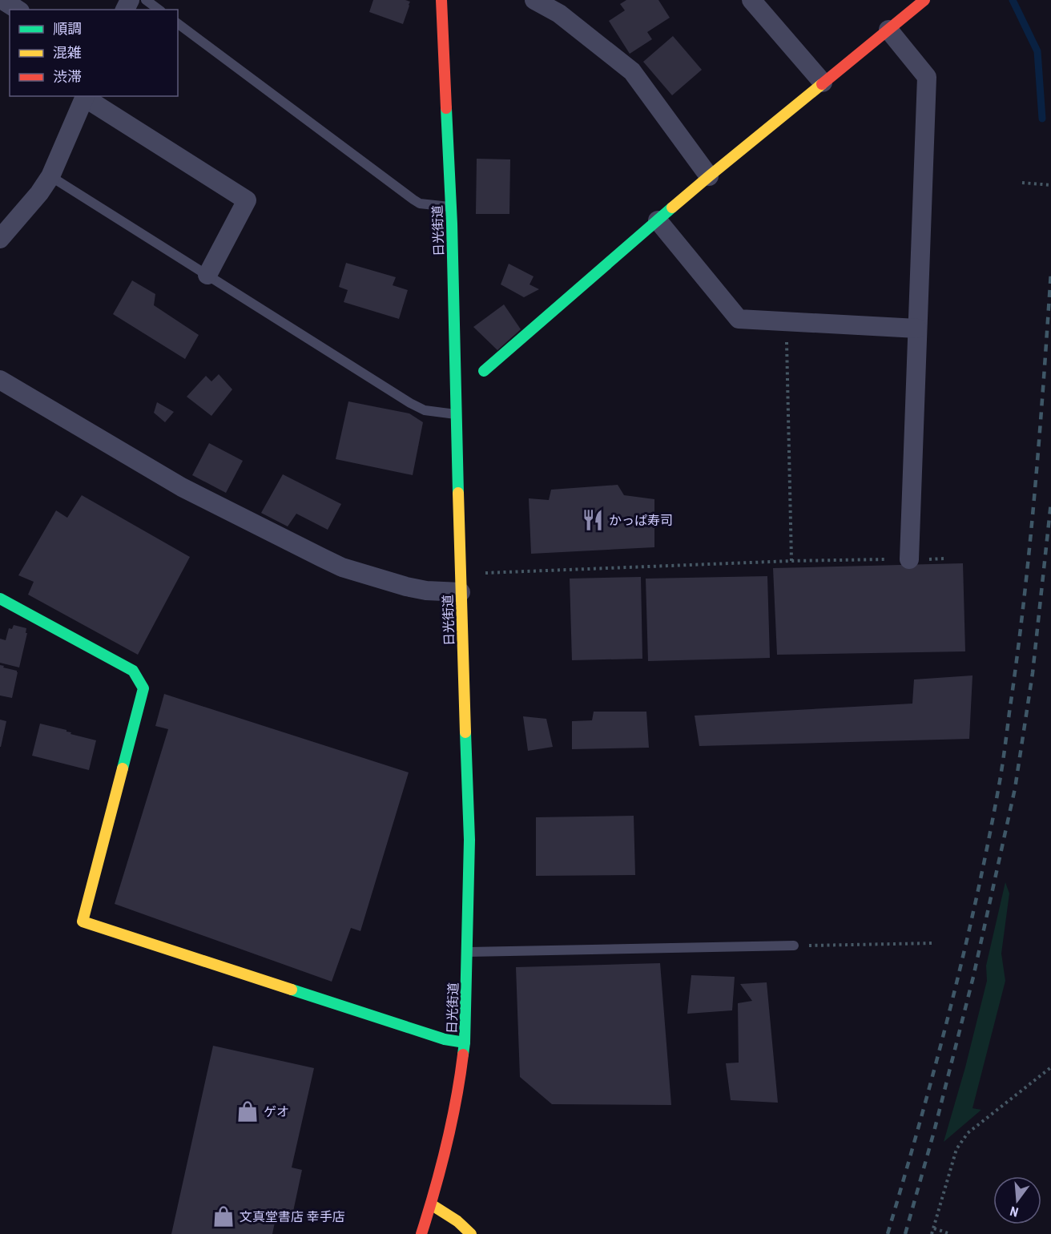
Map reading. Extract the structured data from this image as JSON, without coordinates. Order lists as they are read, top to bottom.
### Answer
{
  "streets": {
    "main road": ["日光街道"]
  },
  "places": {
    "restaurant": ["かっぱ寿司"],
    "shop": ["ゲオ", "文真堂書店 幸手店"]
  },
  "legend": ["順調", "混雑", "渋滞"],
  "north": "bottom"
}
